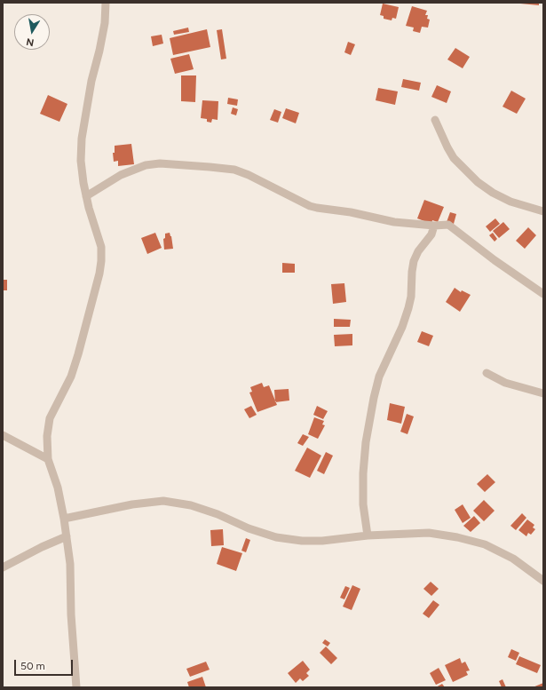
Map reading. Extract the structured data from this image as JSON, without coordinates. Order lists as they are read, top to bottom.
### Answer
{
  "scale_bar": "50 m",
  "north": "bottom"
}
